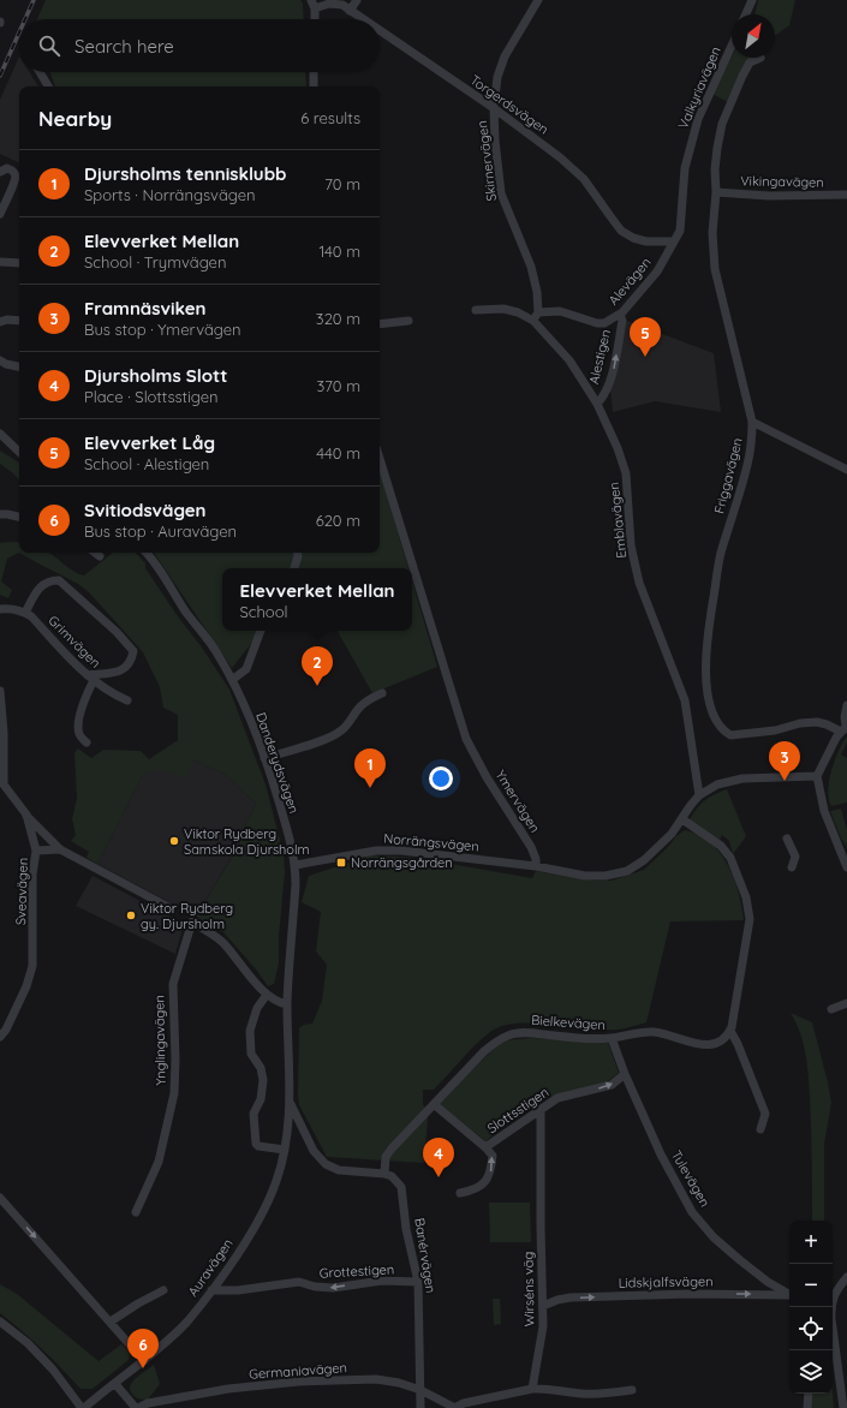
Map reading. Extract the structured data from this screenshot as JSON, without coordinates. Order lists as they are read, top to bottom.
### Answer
{
  "streets": {
    "street": [
      "Valkyriavägen",
      "Torgerdsvägen",
      "Skirnervägen",
      "Vikingavägen",
      "Alevägen",
      "Alestigen",
      "Friggavägen",
      "Emblavägen",
      "Grimvägen",
      "Danderydsvägen",
      "Ymervägen",
      "Norrängsvägen",
      "Sveavägen",
      "Bielkevägen",
      "Ynglingavägen",
      "Slottsstigen",
      "Tulevägen",
      "Banérvägen",
      "Auravägen",
      "Grottestigen",
      "Lidskjalfsvägen",
      "Wirséns väg",
      "Germaniavägen"
    ]
  },
  "crossings": [
    ["Valkyriavägen", "Torgerdsvägen"],
    ["Valkyriavägen", "Alevägen"],
    ["Torgerdsvägen", "Skirnervägen"],
    ["Torgerdsvägen", "Alevägen"],
    ["Skirnervägen", "Alevägen"],
    ["Vikingavägen", "Friggavägen"],
    ["Alevägen", "Alestigen"],
    ["Alestigen", "Emblavägen"],
    ["Danderydsvägen", "Norrängsvägen"],
    ["Danderydsvägen", "Auravägen"],
    ["Ymervägen", "Norrängsvägen"],
    ["Bielkevägen", "Tulevägen"],
    ["Bielkevägen", "Banérvägen"],
    ["Slottsstigen", "Tulevägen"],
    ["Slottsstigen", "Wirséns väg"],
    ["Banérvägen", "Grottestigen"],
    ["Banérvägen", "Germaniavägen"],
    ["Auravägen", "Grottestigen"],
    ["Lidskjalfsvägen", "Wirséns väg"]
  ],
  "one_way": ["Alestigen", "Grottestigen", "Lidskjalfsvägen"],
  "places": {
    "other": ["Viktor Rydberg Samskola Djursholm", "Viktor Rydberg gy. Djursholm"],
    "transit": ["Norrängsgården"]
  },
  "north": "top right",
  "page": {
    "search": "Search here",
    "heading": ["Nearby", "6 results"],
    "list": [
      {
        "mark": "1",
        "name": "Djursholms tennisklubb",
        "note": "Sports · Norrängsvägen",
        "value": "70 m"
      },
      {
        "mark": "2",
        "name": "Elevverket Mellan",
        "note": "School · Trymvägen",
        "value": "140 m"
      },
      {
        "mark": "3",
        "name": "Framnäsviken",
        "note": "Bus stop · Ymervägen",
        "value": "320 m"
      },
      {
        "mark": "4",
        "name": "Djursholms Slott",
        "note": "Place · Slottsstigen",
        "value": "370 m"
      },
      {
        "mark": "5",
        "name": "Elevverket Låg",
        "note": "School · Alestigen",
        "value": "440 m"
      },
      {
        "mark": "6",
        "name": "Svitiodsvägen",
        "note": "Bus stop · Auravägen",
        "value": "620 m"
      }
    ],
    "pins": [
      "5",
      "2",
      "3",
      "1",
      "4",
      "6"
    ],
    "popup": ["Elevverket Mellan", "School"],
    "map_buttons": ["+", "−"]
  }
}
